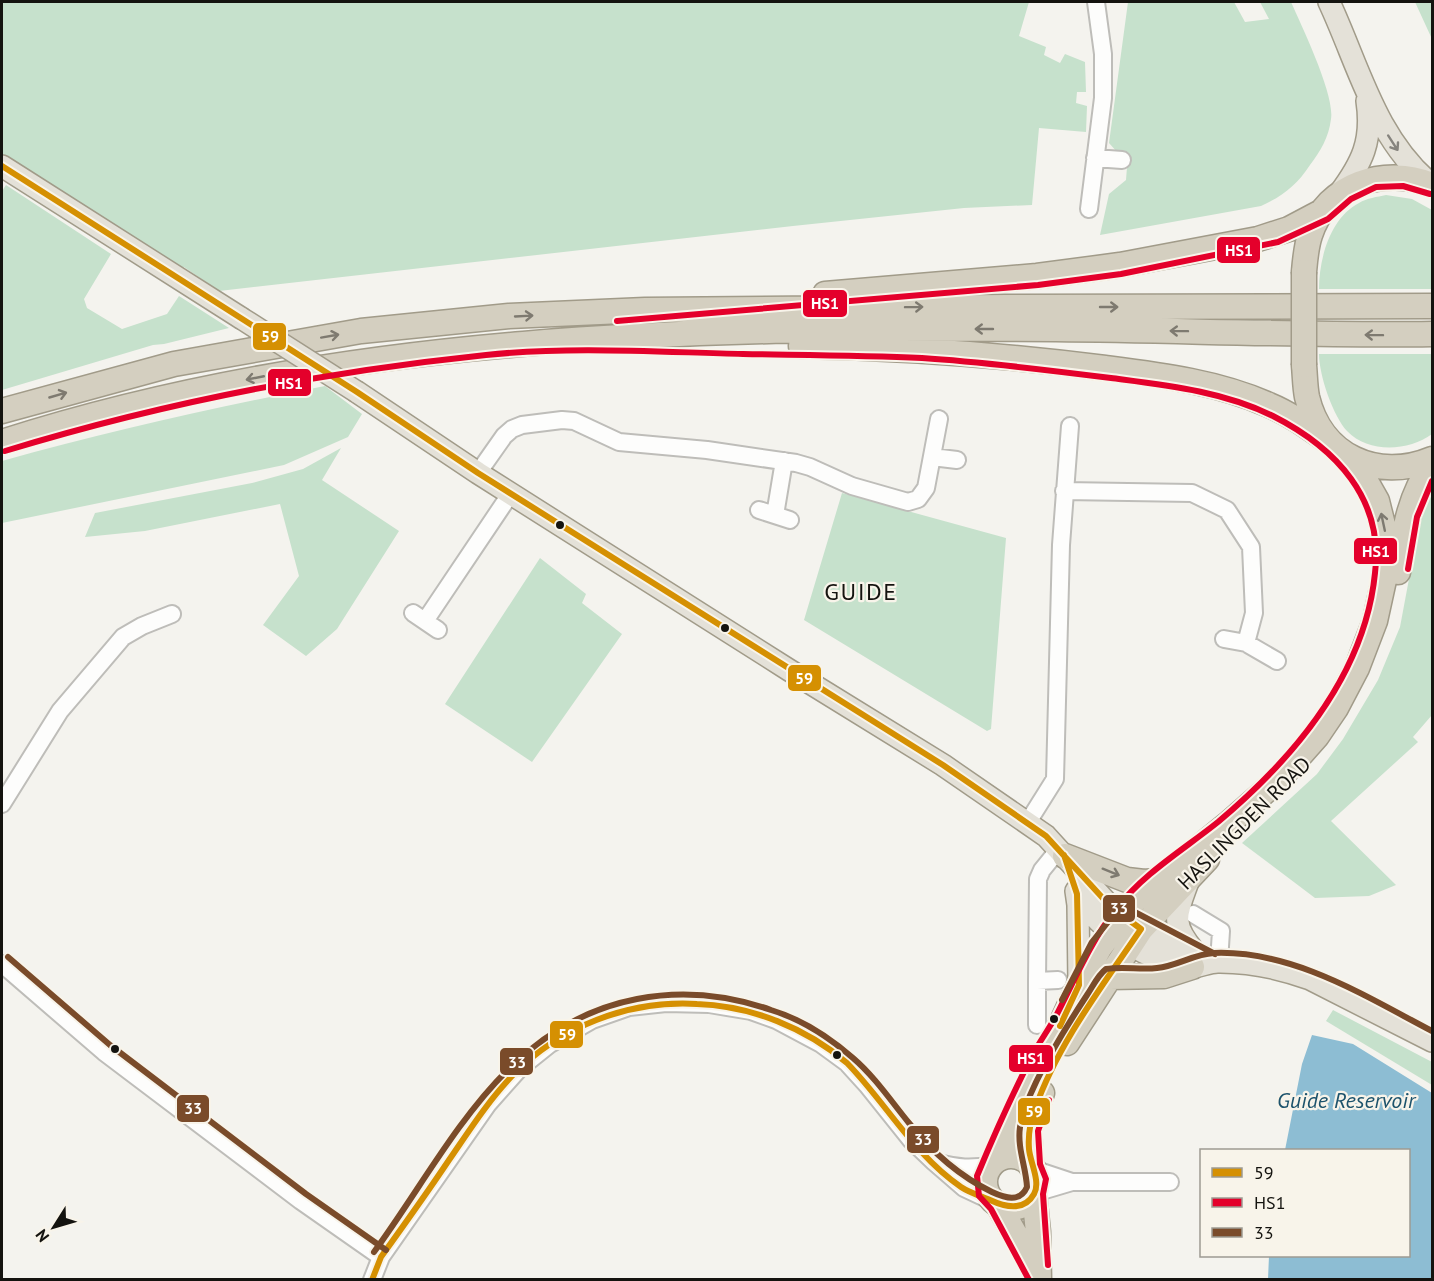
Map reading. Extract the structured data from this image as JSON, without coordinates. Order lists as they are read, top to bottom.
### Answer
{
  "streets": {
    "highway": ["HASLINGDEN ROAD"]
  },
  "districts": ["GUIDE"],
  "water": ["Guide Reservoir"],
  "lines": ["transit line 59", "transit line HS1", "transit line 33"],
  "legend": ["59", "HS1", "33"],
  "north": "bottom left"
}
